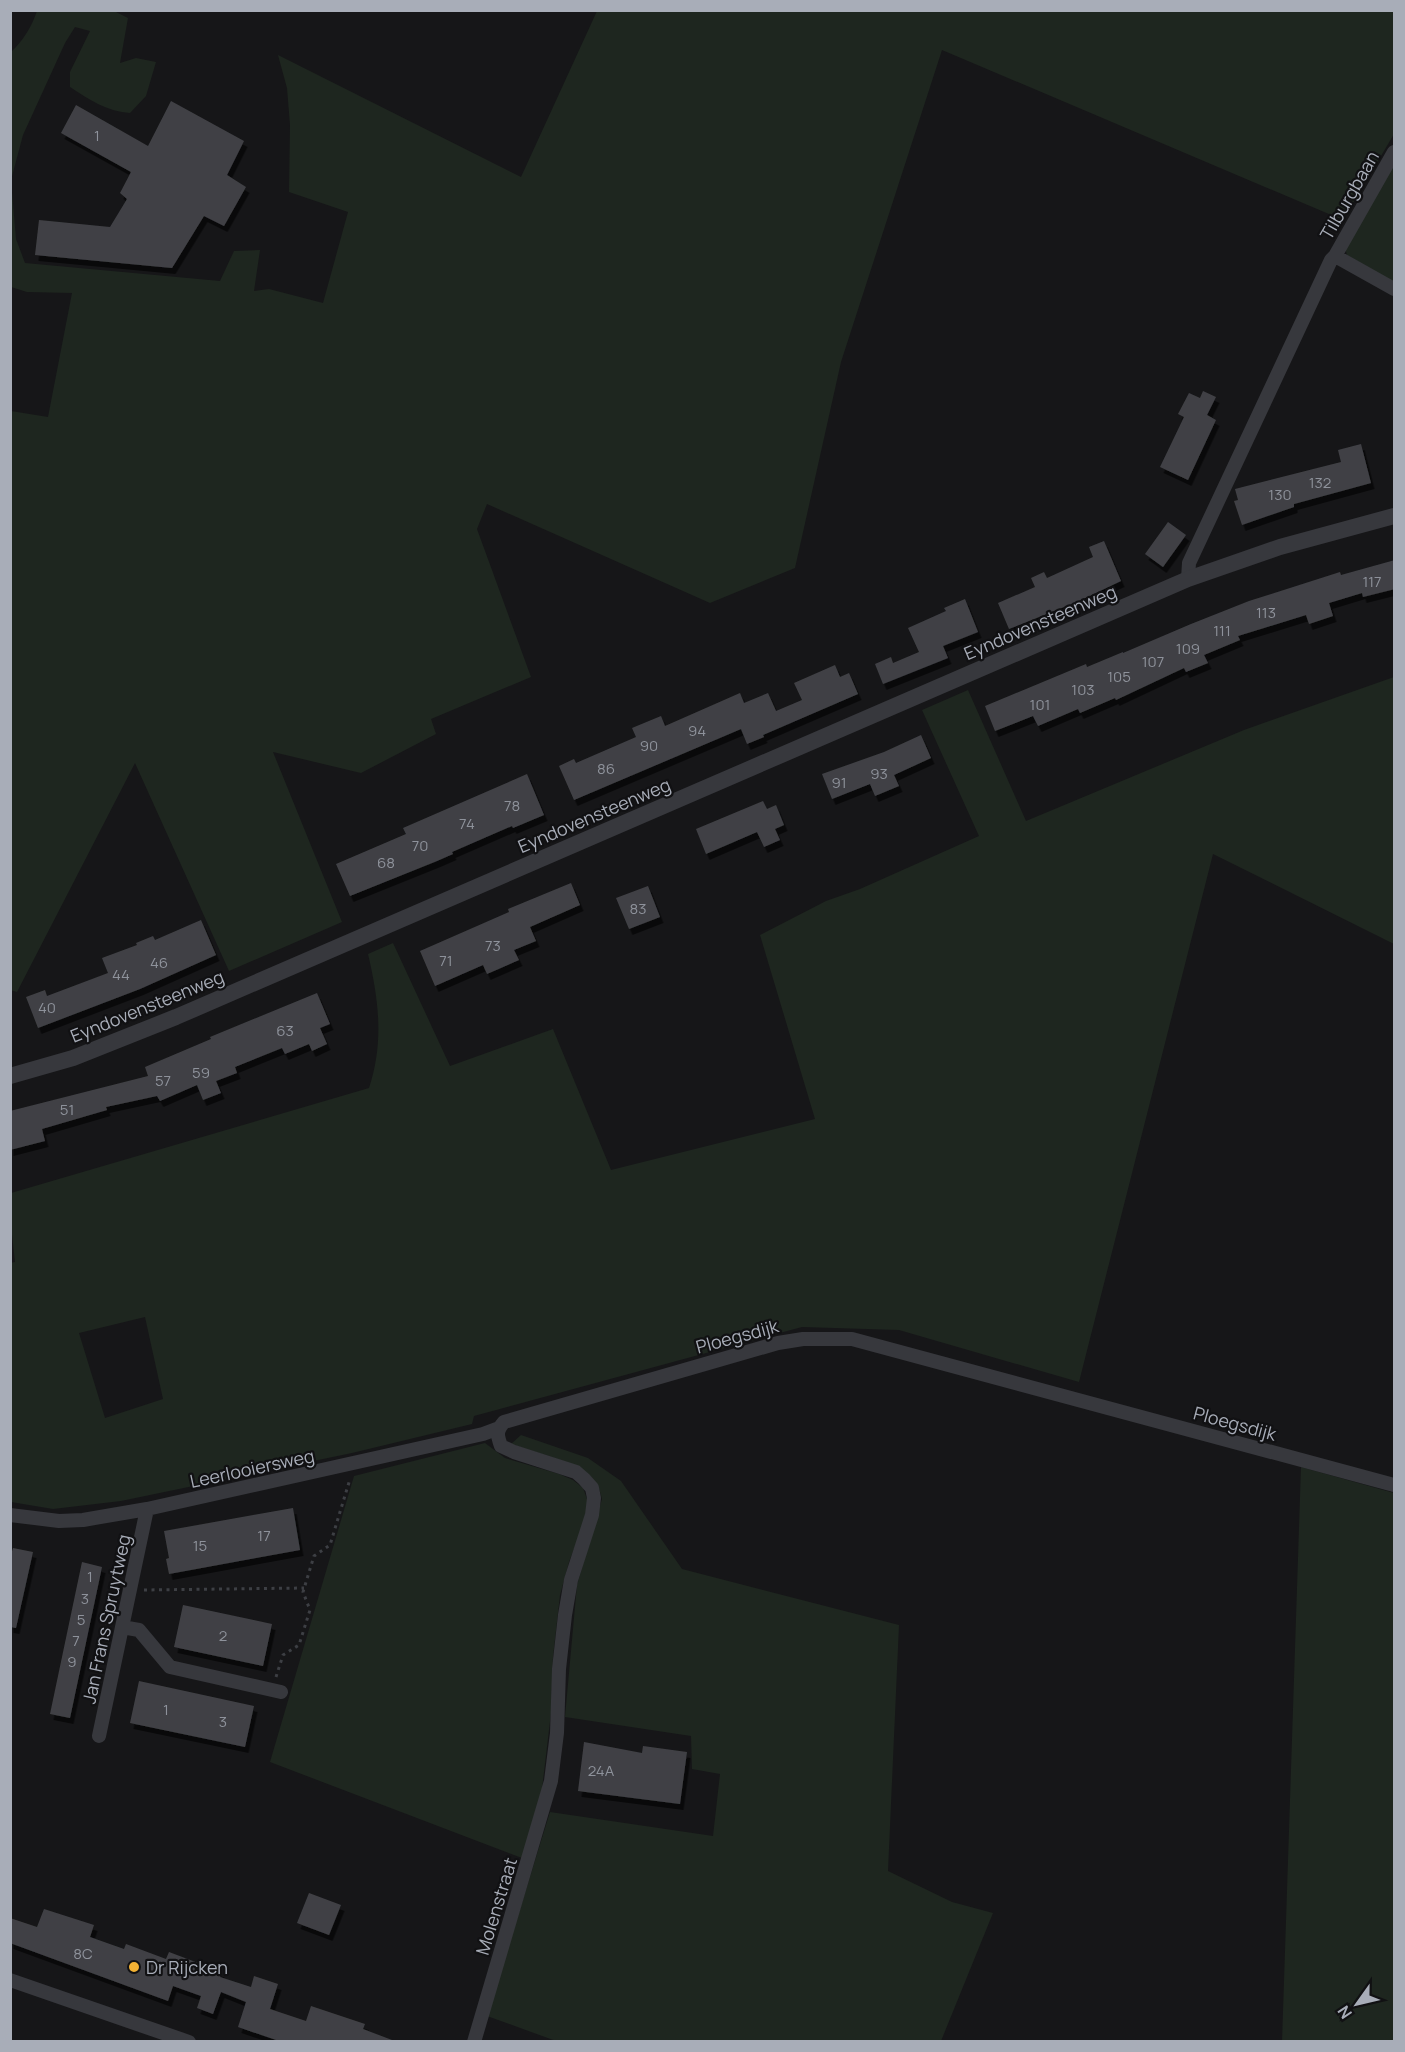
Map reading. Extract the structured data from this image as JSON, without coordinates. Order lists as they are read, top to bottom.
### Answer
{
  "streets": {
    "street": [
      "Tilburgbaan",
      "Eyndovensteenweg",
      "Ploegsdijk",
      "Leerlooiersweg",
      "Jan Frans Spruytweg",
      "Molenstraat"
    ]
  },
  "crossings": [
    ["Ploegsdijk", "Leerlooiersweg"],
    ["Ploegsdijk", "Molenstraat"],
    ["Leerlooiersweg", "Jan Frans Spruytweg"],
    ["Leerlooiersweg", "Molenstraat"]
  ],
  "places": ["Dr Rijcken"],
  "house_numbers": [
    "1",
    "132",
    "130",
    "117",
    "113",
    "111",
    "109",
    "107",
    "105",
    "103",
    "101",
    "94",
    "90",
    "86",
    "93",
    "91",
    "78",
    "74",
    "70",
    "68",
    "83",
    "73",
    "71",
    "46",
    "44",
    "40",
    "63",
    "59",
    "57",
    "51",
    "17",
    "15",
    "1",
    "3",
    "5",
    "2",
    "7",
    "9",
    "1",
    "3",
    "24A",
    "8C"
  ],
  "north": "bottom left"
}
